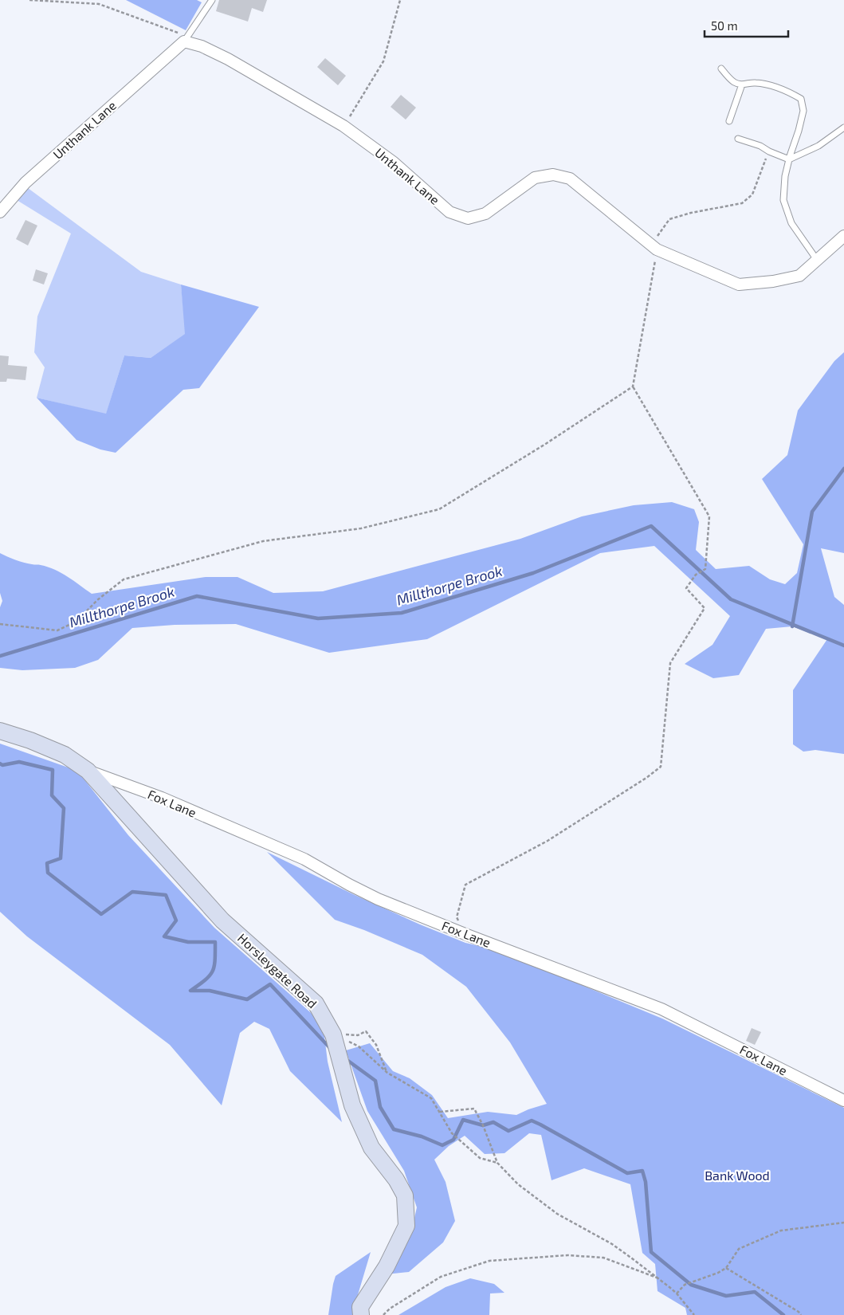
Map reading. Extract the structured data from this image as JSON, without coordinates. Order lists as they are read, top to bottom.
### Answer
{
  "streets": {
    "main road": ["Horsleygate Road"],
    "street": ["Unthank Lane", "Fox Lane"]
  },
  "crossings": [
    ["Fox Lane", "Horsleygate Road"]
  ],
  "water": ["Millthorpe Brook"],
  "parks": ["Bank Wood"],
  "scale_bar": "50 m"
}
